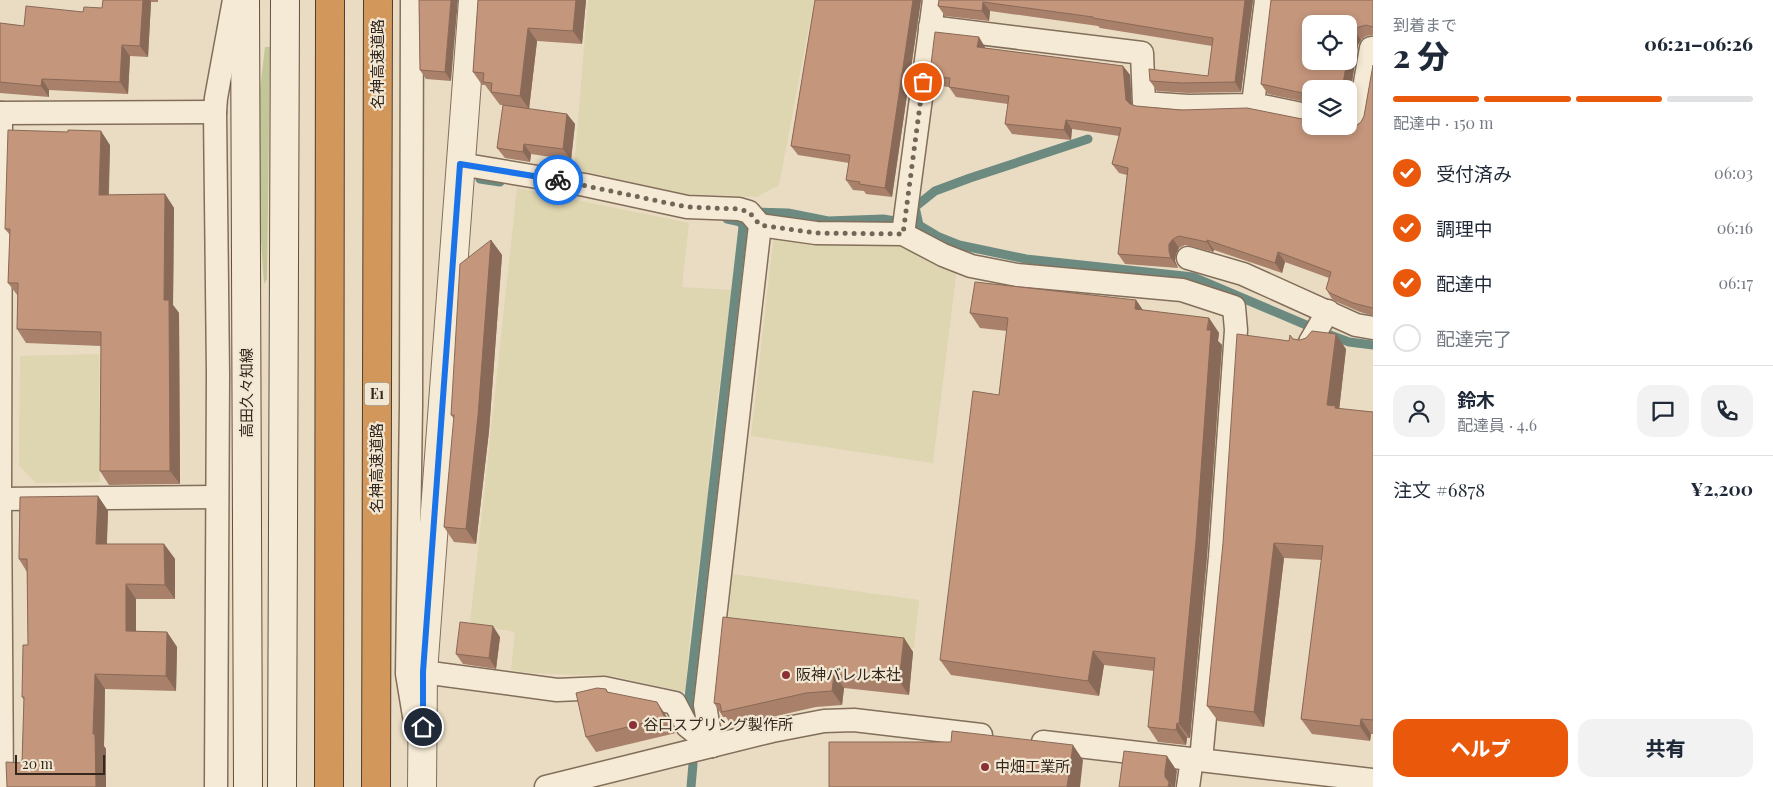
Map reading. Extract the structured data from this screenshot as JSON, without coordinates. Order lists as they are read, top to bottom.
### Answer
{
  "streets": {
    "highway": ["名神高速道路", "E1"],
    "main road": ["高田久々知線"]
  },
  "places": ["阪神バレル本社", "谷口スプリング製作所", "中畑工業所"],
  "scale_bar": "20 m",
  "page": {
    "heading": ["2 分", "到着まで", "06:21–06:26"],
    "panel": [
      "鈴木",
      "配達員 · 4.6",
      "注文 #6878",
      "¥2,200"
    ],
    "bar": "配達中 · 150 m",
    "list": [
      ["受付済み", "06:03"],
      ["調理中", "06:16"],
      ["配達中", "06:17"],
      "配達完了"
    ],
    "buttons": ["ヘルプ", "共有"],
    "scale": "20 m"
  }
}
